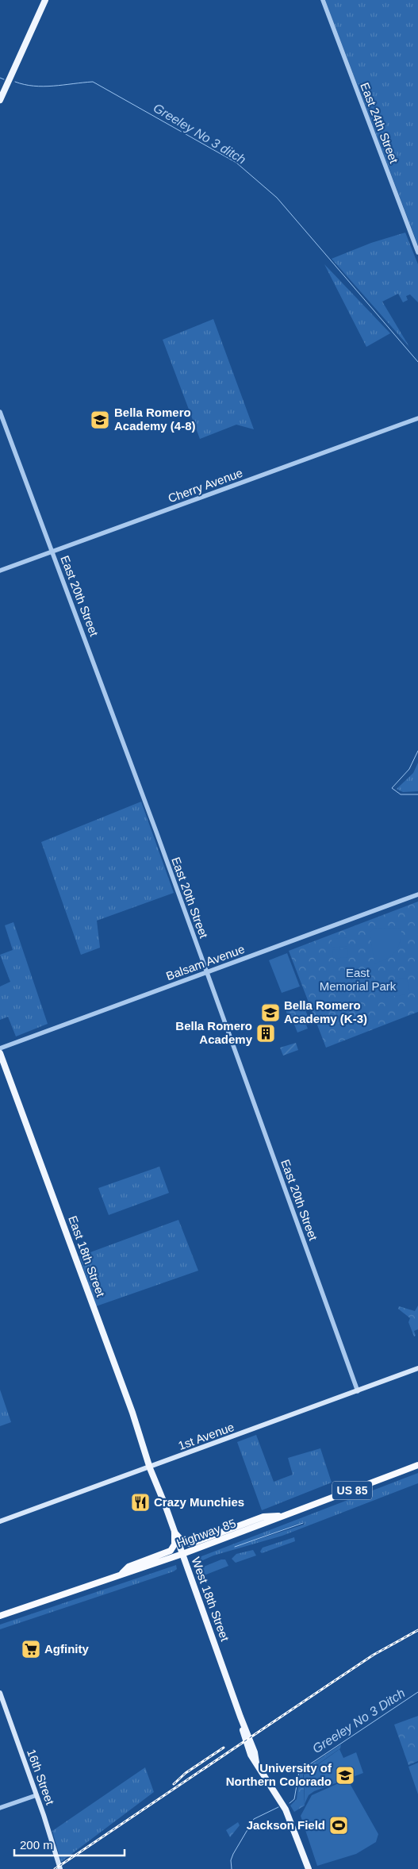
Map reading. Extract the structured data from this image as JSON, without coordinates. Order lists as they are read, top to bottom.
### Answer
{
  "streets": {
    "highway": ["US 85", "Highway 85"],
    "main road": [
      "East 18th Street",
      "1st Avenue",
      "West 18th Street",
      "16th Street"
    ],
    "street": [
      "East 24th Street",
      "Cherry Avenue",
      "East 20th Street",
      "Balsam Avenue"
    ]
  },
  "crossings": [
    ["Cherry Avenue", "East 20th Street"],
    ["East 20th Street", "Balsam Avenue"],
    ["East 20th Street", "1st Avenue"],
    ["East 18th Street", "1st Avenue"],
    ["East 18th Street", "West 18th Street"],
    ["1st Avenue", "West 18th Street"],
    ["Highway 85", "West 18th Street"]
  ],
  "water": ["Greeley No 3 ditch", "Greeley No 3 Ditch"],
  "parks": ["East Memorial Park"],
  "places": {
    "school or university": ["Bella Romero Academy (4-8)", "Bella Romero Academy (K-3)", "University of Northern Colorado"],
    "building": ["Bella Romero Academy"],
    "restaurant": ["Crazy Munchies"],
    "supermarket": ["Agfinity"],
    "sports": ["Jackson Field"]
  },
  "scale_bar": "200 m"
}
